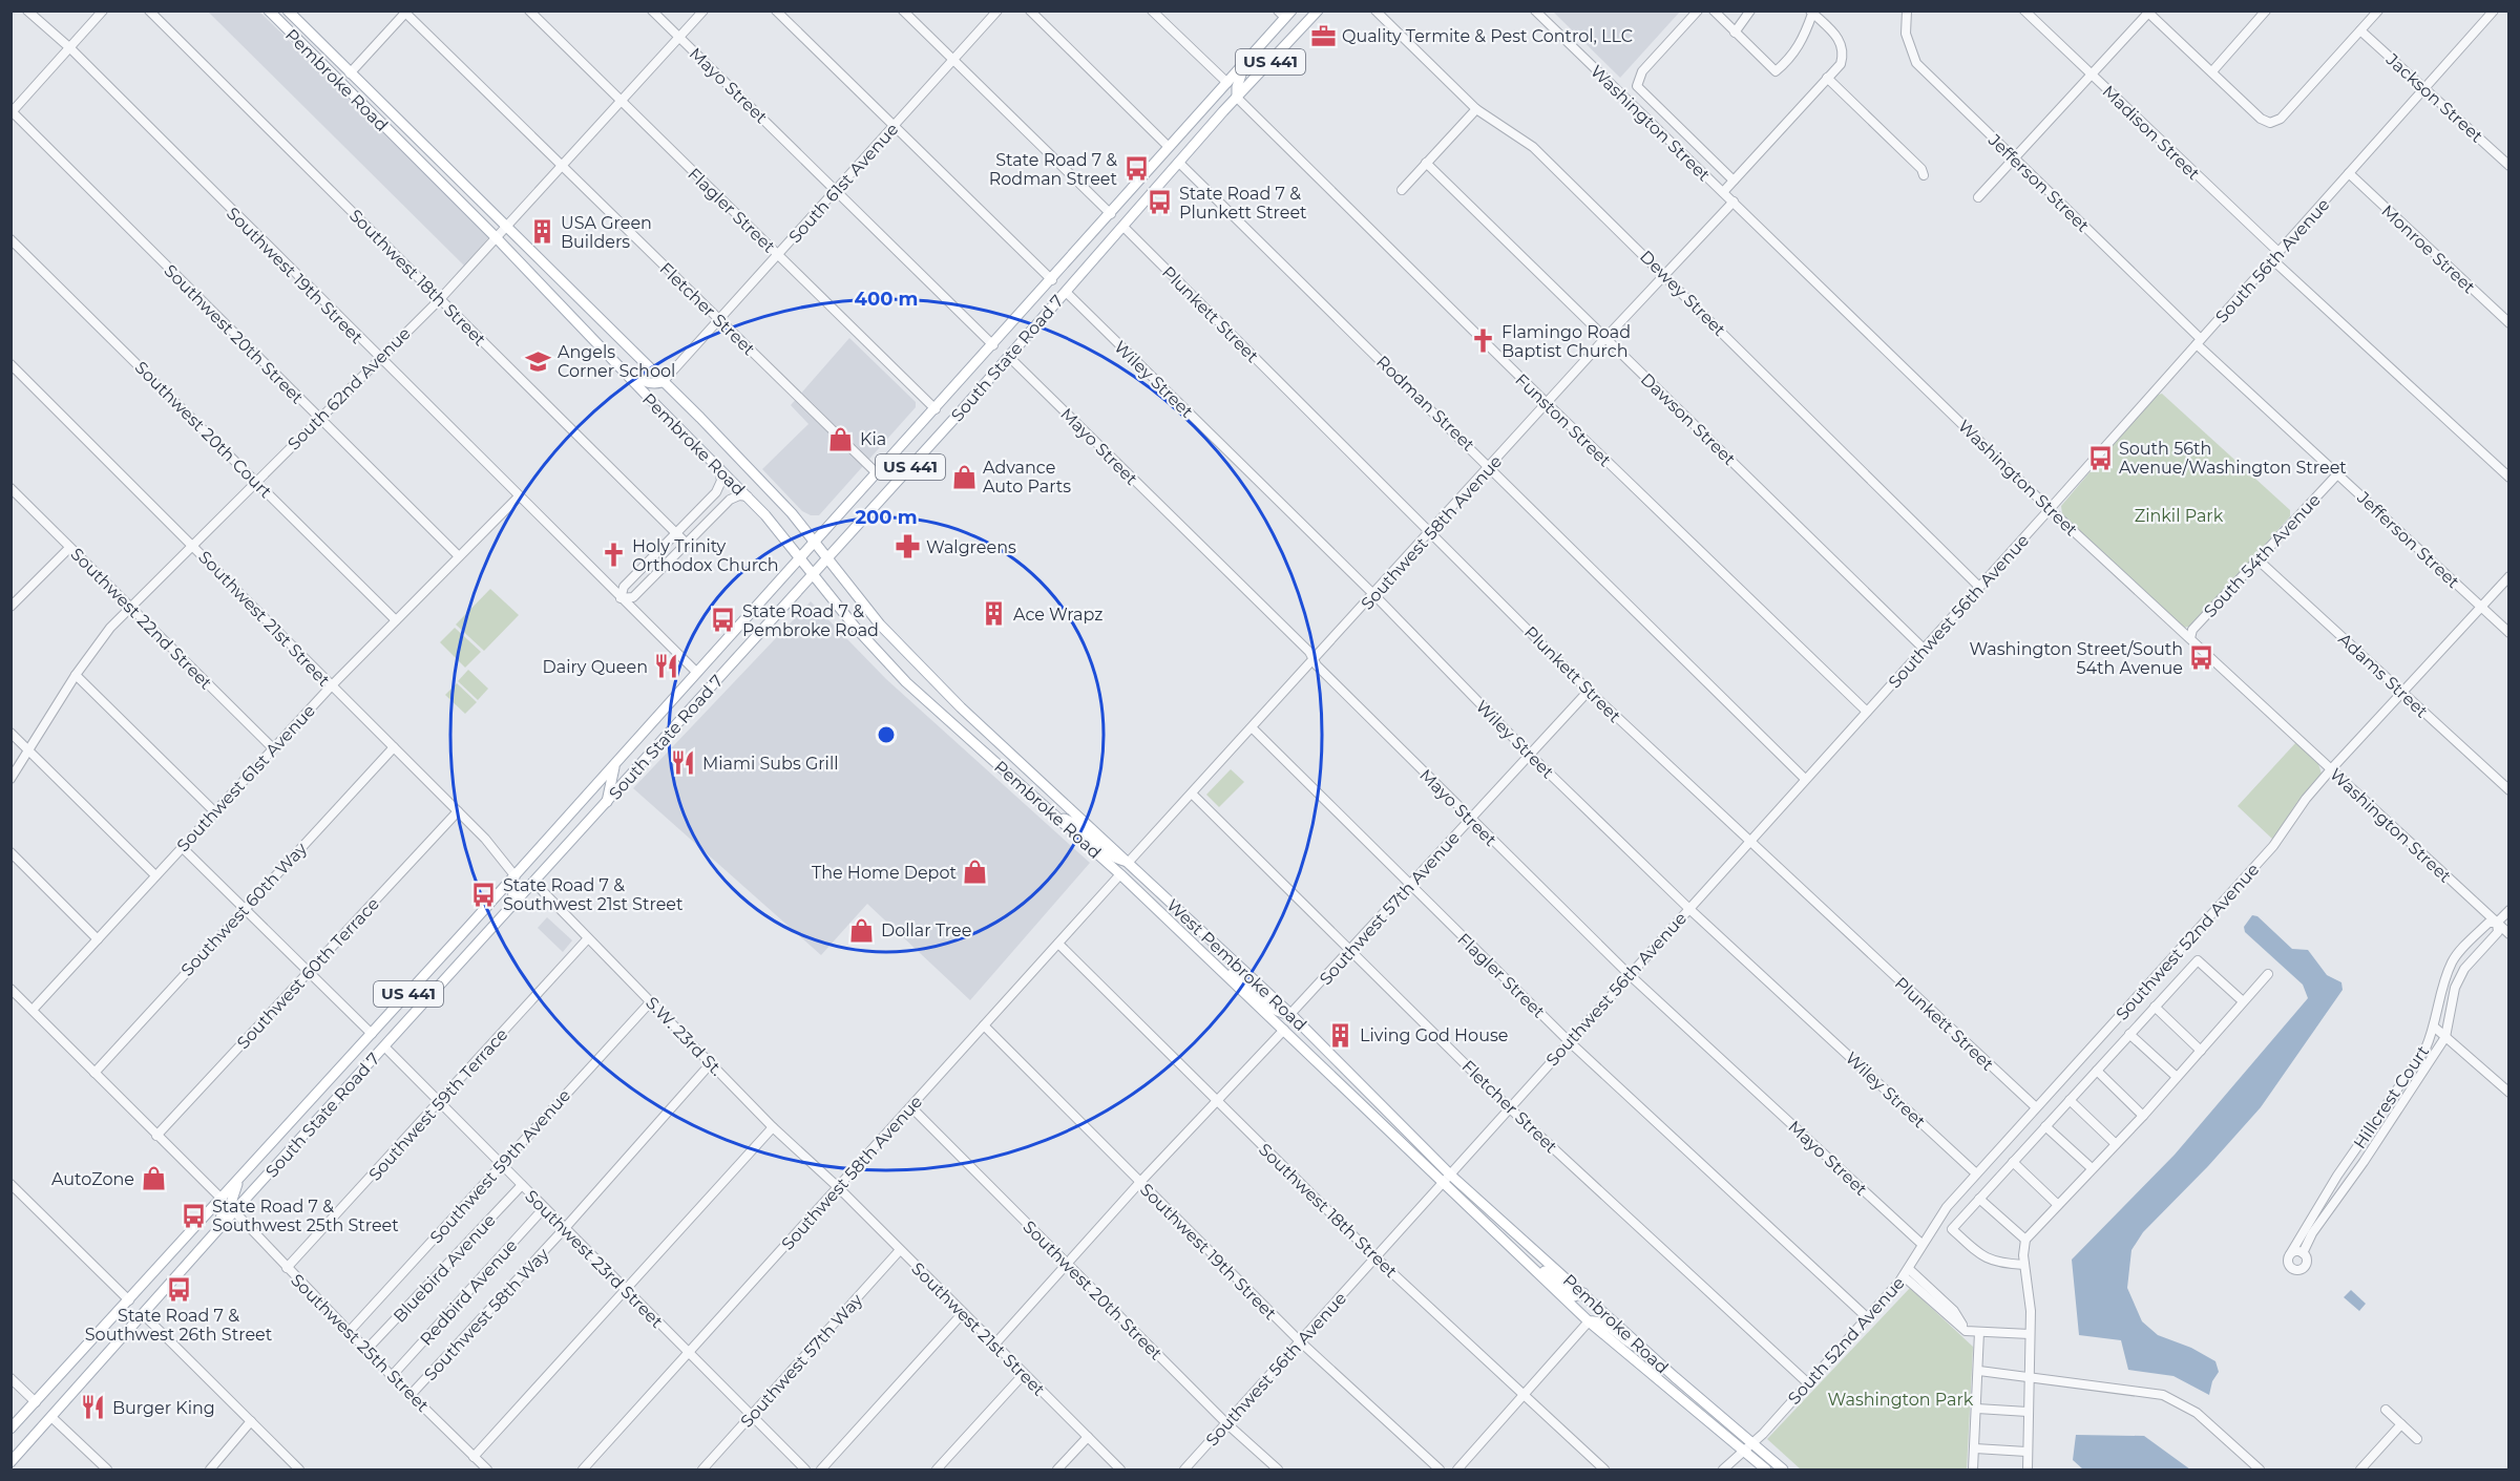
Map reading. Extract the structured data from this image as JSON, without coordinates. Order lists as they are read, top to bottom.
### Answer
{
  "streets": {
    "main road": [
      "US 441",
      "Pembroke Road",
      "South State Road 7",
      "West Pembroke Road"
    ],
    "street": [
      "Mayo Street",
      "Jackson Street",
      "Washington Street",
      "Madison Street",
      "South 61st Avenue",
      "Jefferson Street",
      "Flagler Street",
      "Monroe Street",
      "South 56th Avenue",
      "Southwest 19th Street",
      "Southwest 18th Street",
      "Dewey Street",
      "Fletcher Street",
      "Plunkett Street",
      "Southwest 20th Street",
      "Wiley Street",
      "South 62nd Avenue",
      "Rodman Street",
      "Dawson Street",
      "Funston Street",
      "Southwest 20th Court",
      "Southwest 58th Avenue",
      "South 54th Avenue",
      "Southwest 56th Avenue",
      "Southwest 22nd Street",
      "Southwest 21st Street",
      "Adams Street",
      "Southwest 61st Avenue",
      "Southwest 57th Avenue",
      "Southwest 60th Way",
      "Southwest 52nd Avenue",
      "Southwest 60th Terrace",
      "S.W. 23rd St.",
      "Hillcrest Court",
      "Southwest 59th Terrace",
      "Southwest 59th Avenue",
      "Southwest 23rd Street",
      "Bluebird Avenue",
      "Redbird Avenue",
      "Southwest 58th Way",
      "South 52nd Avenue",
      "Southwest 25th Street",
      "Southwest 57th Way"
    ]
  },
  "crossings": [
    ["Pembroke Road", "South 61st Avenue"],
    ["Pembroke Road", "South State Road 7"],
    ["Pembroke Road", "South 62nd Avenue"],
    ["Pembroke Road", "Southwest 58th Avenue"],
    ["Pembroke Road", "Southwest 56th Avenue"],
    ["Pembroke Road", "West Pembroke Road"],
    ["Pembroke Road", "South 52nd Avenue"],
    ["Mayo Street", "South 61st Avenue"],
    ["Mayo Street", "South State Road 7"],
    ["Mayo Street", "South 62nd Avenue"],
    ["Mayo Street", "Southwest 58th Avenue"],
    ["Mayo Street", "Southwest 56th Avenue"],
    ["Mayo Street", "Southwest 57th Avenue"],
    ["Mayo Street", "South 52nd Avenue"],
    ["Jackson Street", "South 56th Avenue"],
    ["Washington Street", "South 56th Avenue"],
    ["Washington Street", "Southwest 58th Avenue"],
    ["Washington Street", "South 54th Avenue"],
    ["Washington Street", "Southwest 56th Avenue"],
    ["Washington Street", "Southwest 52nd Avenue"],
    ["Washington Street", "Hillcrest Court"],
    ["Madison Street", "South 56th Avenue"],
    ["South 61st Avenue", "Flagler Street"],
    ["South 61st Avenue", "Fletcher Street"],
    ["Jefferson Street", "South 56th Avenue"],
    ["Jefferson Street", "South 54th Avenue"],
    ["Flagler Street", "South State Road 7"],
    ["Flagler Street", "South 62nd Avenue"],
    ["Flagler Street", "Southwest 58th Avenue"],
    ["Flagler Street", "Southwest 56th Avenue"],
    ["Flagler Street", "Southwest 57th Avenue"],
    ["Flagler Street", "South 52nd Avenue"],
    ["Monroe Street", "South 56th Avenue"],
    ["South 56th Avenue", "Southwest 56th Avenue"],
    ["Southwest 19th Street", "South State Road 7"],
    ["Southwest 19th Street", "South 62nd Avenue"],
    ["Southwest 19th Street", "Southwest 58th Avenue"],
    ["Southwest 19th Street", "Southwest 56th Avenue"],
    ["Southwest 19th Street", "Southwest 61st Avenue"],
    ["Southwest 18th Street", "South 62nd Avenue"],
    ["Southwest 18th Street", "Southwest 58th Avenue"],
    ["Southwest 18th Street", "Southwest 56th Avenue"],
    ["Dewey Street", "Southwest 58th Avenue"],
    ["Dewey Street", "Southwest 56th Avenue"],
    ["Fletcher Street", "South State Road 7"],
    ["Fletcher Street", "South 62nd Avenue"],
    ["Fletcher Street", "Southwest 58th Avenue"],
    ["Fletcher Street", "Southwest 56th Avenue"],
    ["Fletcher Street", "Southwest 57th Avenue"],
    ["Fletcher Street", "South 52nd Avenue"],
    ["Plunkett Street", "South State Road 7"],
    ["Plunkett Street", "Southwest 58th Avenue"],
    ["Plunkett Street", "Southwest 56th Avenue"],
    ["Plunkett Street", "Southwest 57th Avenue"],
    ["Plunkett Street", "Southwest 52nd Avenue"],
    ["Plunkett Street", "South 52nd Avenue"],
    ["Southwest 20th Street", "South 62nd Avenue"],
    ["Southwest 20th Street", "Southwest 58th Avenue"],
    ["Southwest 20th Street", "Southwest 56th Avenue"],
    ["Southwest 20th Street", "Southwest 61st Avenue"],
    ["South State Road 7", "Wiley Street"],
    ["South State Road 7", "Rodman Street"],
    ["South State Road 7", "Funston Street"],
    ["South State Road 7", "Southwest 21st Street"],
    ["South State Road 7", "S.W. 23rd St."],
    ["South State Road 7", "Southwest 23rd Street"],
    ["South State Road 7", "Southwest 25th Street"],
    ["Wiley Street", "Southwest 58th Avenue"],
    ["Wiley Street", "Southwest 56th Avenue"],
    ["Wiley Street", "Southwest 57th Avenue"],
    ["Wiley Street", "South 52nd Avenue"],
    ["South 62nd Avenue", "Southwest 20th Court"],
    ["South 62nd Avenue", "Southwest 22nd Street"],
    ["South 62nd Avenue", "Southwest 21st Street"],
    ["Rodman Street", "Southwest 58th Avenue"],
    ["Rodman Street", "Southwest 56th Avenue"],
    ["Dawson Street", "Southwest 58th Avenue"],
    ["Dawson Street", "Southwest 56th Avenue"],
    ["Funston Street", "Southwest 58th Avenue"],
    ["Funston Street", "Southwest 56th Avenue"],
    ["Southwest 20th Court", "Southwest 61st Avenue"],
    ["Southwest 58th Avenue", "Southwest 21st Street"],
    ["Southwest 58th Avenue", "West Pembroke Road"],
    ["Southwest 58th Avenue", "S.W. 23rd St."],
    ["Southwest 58th Avenue", "Southwest 23rd Street"],
    ["South 54th Avenue", "Adams Street"],
    ["Southwest 56th Avenue", "West Pembroke Road"],
    ["Southwest 22nd Street", "Southwest 61st Avenue"],
    ["Southwest 21st Street", "Southwest 61st Avenue"],
    ["Southwest 21st Street", "Southwest 60th Way"],
    ["Southwest 21st Street", "Southwest 60th Terrace"],
    ["Southwest 21st Street", "S.W. 23rd St."],
    ["Southwest 21st Street", "Southwest 57th Way"],
    ["Southwest 57th Avenue", "West Pembroke Road"],
    ["Southwest 52nd Avenue", "South 52nd Avenue"],
    ["S.W. 23rd St.", "Southwest 59th Terrace"],
    ["S.W. 23rd St.", "Southwest 59th Avenue"],
    ["S.W. 23rd St.", "Southwest 58th Way"],
    ["Southwest 59th Terrace", "Southwest 23rd Street"],
    ["Southwest 59th Terrace", "Southwest 25th Street"],
    ["Southwest 59th Avenue", "Southwest 23rd Street"],
    ["Southwest 59th Avenue", "Southwest 25th Street"],
    ["Southwest 23rd Street", "Bluebird Avenue"],
    ["Southwest 23rd Street", "Redbird Avenue"],
    ["Southwest 23rd Street", "Southwest 58th Way"],
    ["Southwest 23rd Street", "Southwest 57th Way"],
    ["Bluebird Avenue", "Southwest 25th Street"],
    ["Redbird Avenue", "Southwest 25th Street"],
    ["Southwest 58th Way", "Southwest 25th Street"]
  ],
  "parks": ["Zinkil Park", "Washington Park"],
  "places": {
    "office": ["Quality Termite & Pest Control, LLC"],
    "bus stop": [
      "State Road 7 & Rodman Street",
      "State Road 7 & Plunkett Street",
      "South 56th Avenue/Washington Street",
      "State Road 7 & Pembroke Road",
      "Washington Street/South 54th Avenue",
      "State Road 7 & Southwest 21st Street",
      "State Road 7 & Southwest 25th Street",
      "State Road 7 & Southwest 26th Street"
    ],
    "building": ["USA Green Builders", "Ace Wrapz", "Living God House"],
    "church": ["Flamingo Road Baptist Church", "Holy Trinity Orthodox Church"],
    "school or university": ["Angels Corner School"],
    "shop": [
      "Kia",
      "Advance Auto Parts",
      "The Home Depot",
      "Dollar Tree",
      "AutoZone"
    ],
    "pharmacy": ["Walgreens"],
    "restaurant": ["Dairy Queen", "Miami Subs Grill", "Burger King"]
  },
  "rings": ["400 m", "200 m"]
}
